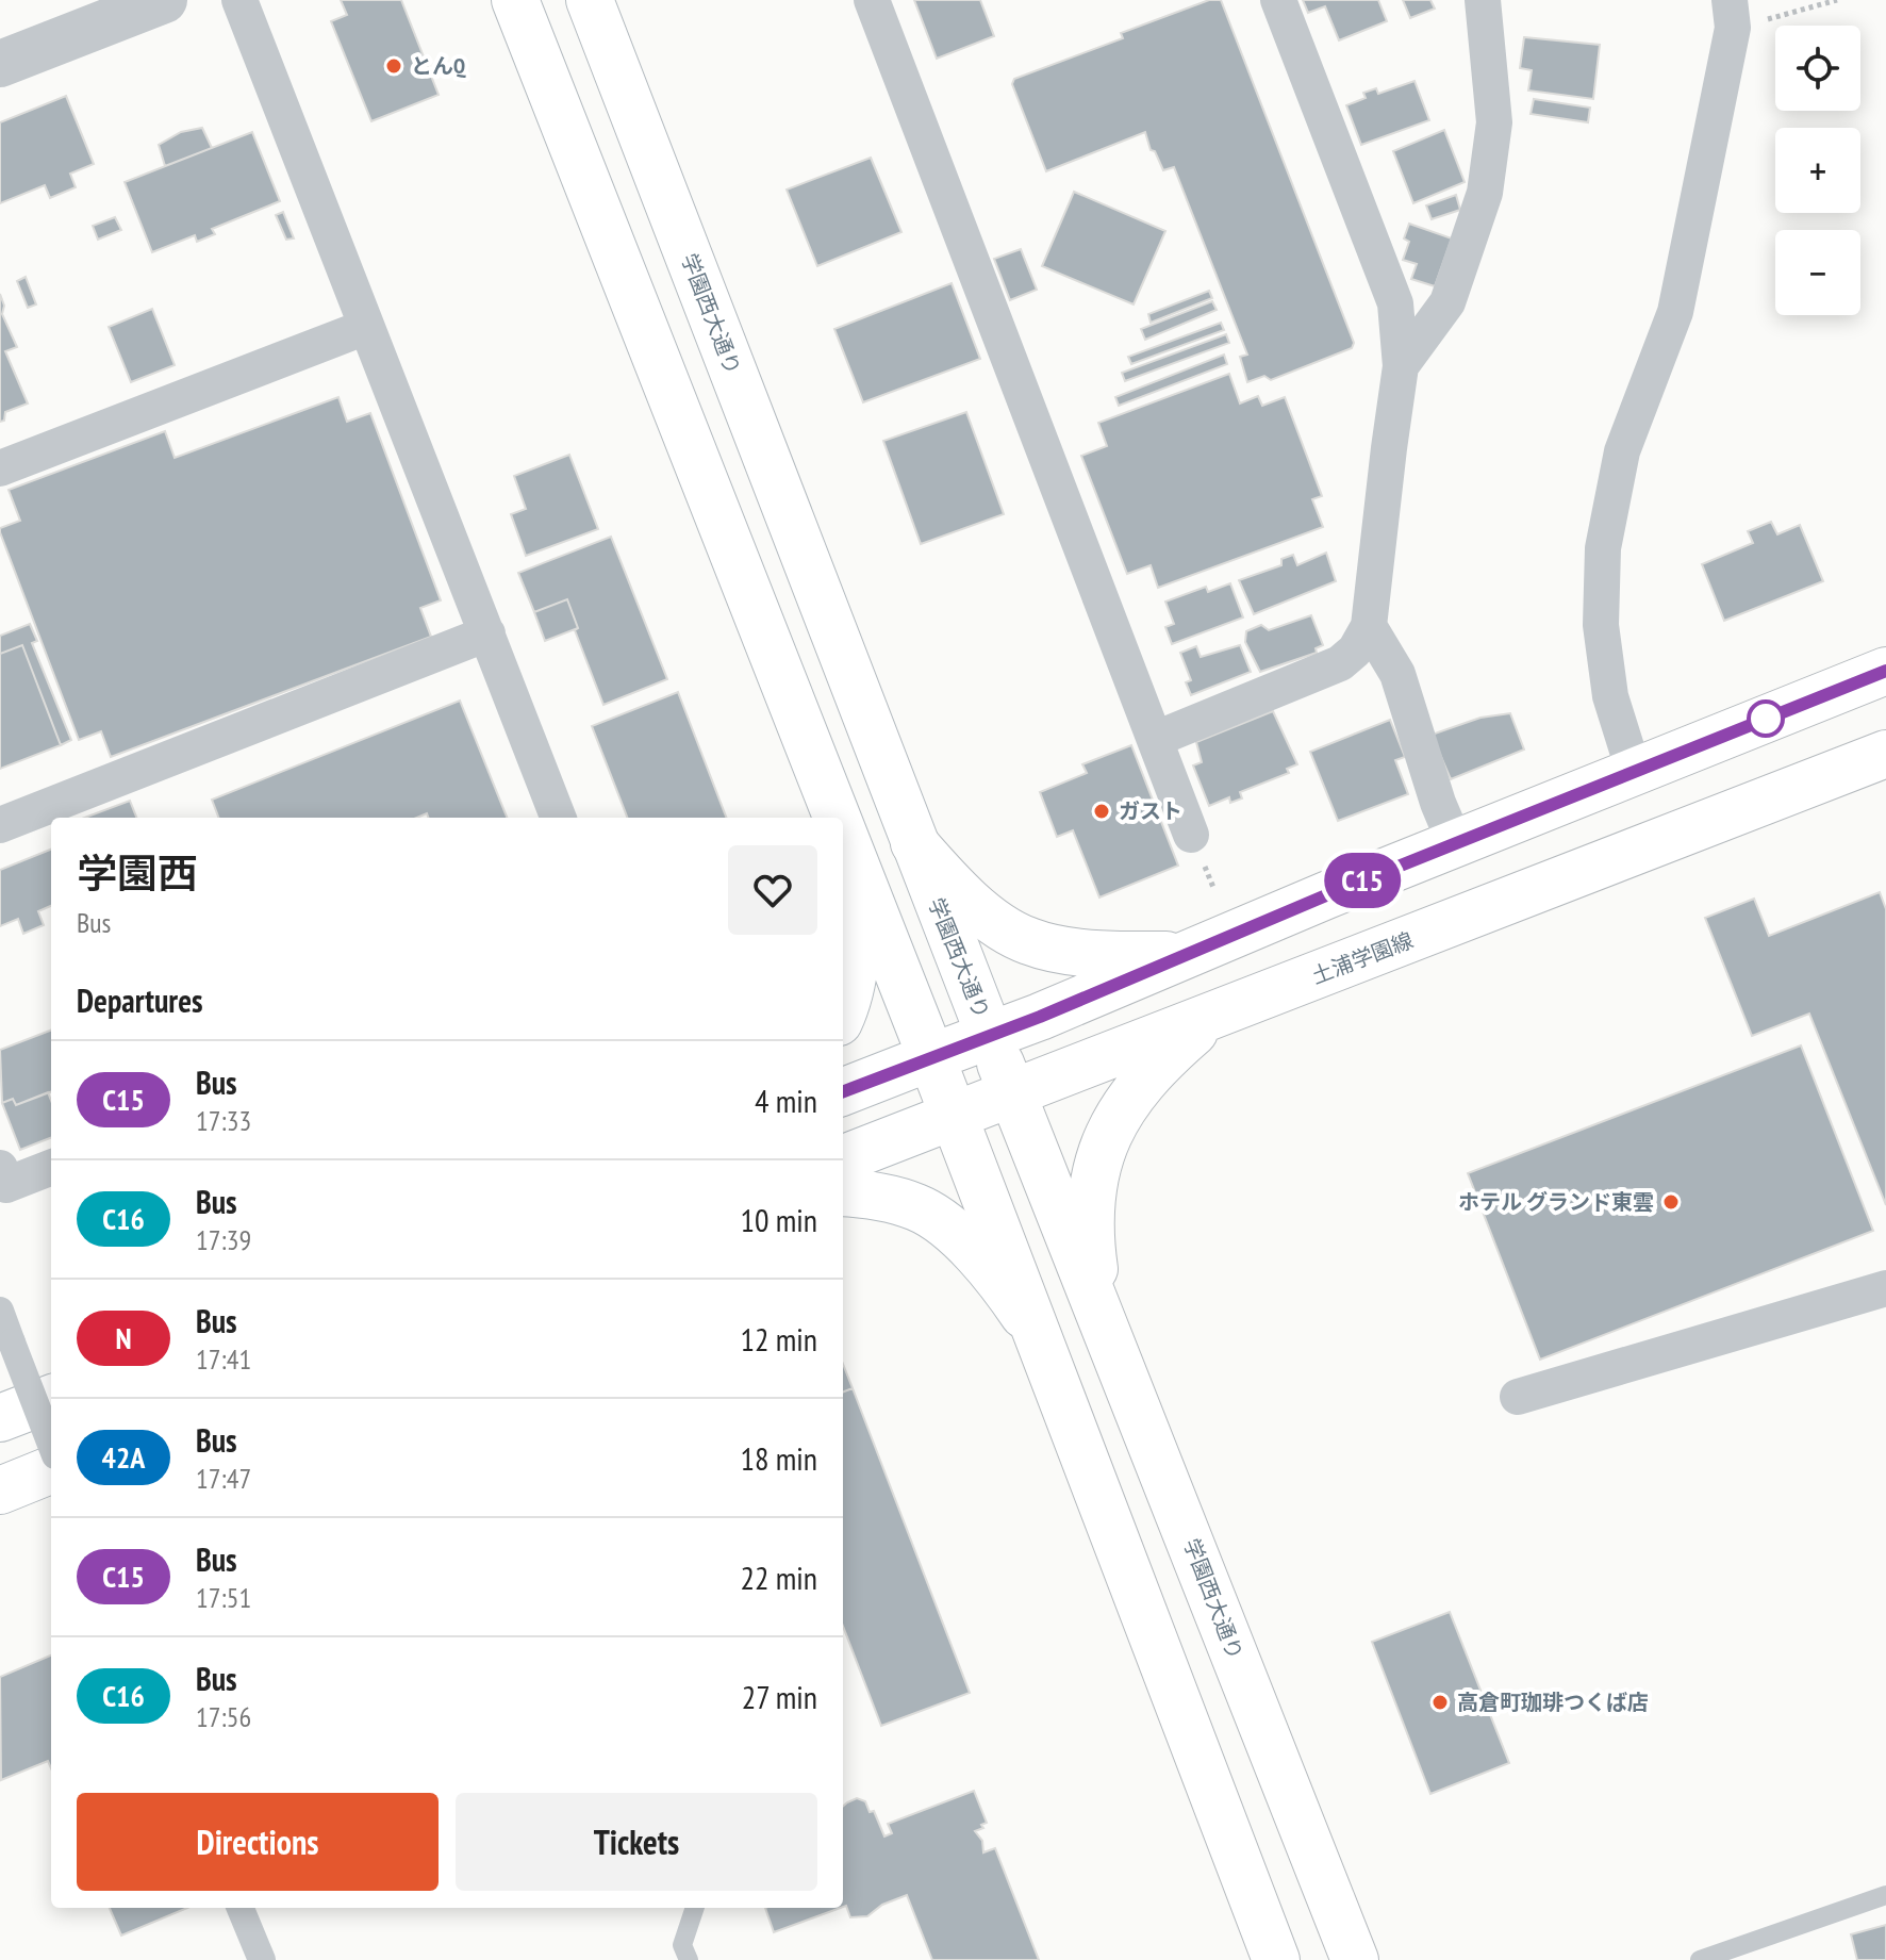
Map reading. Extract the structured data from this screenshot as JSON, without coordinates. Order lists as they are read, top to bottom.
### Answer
{
  "streets": {
    "main road": ["学園西大通り", "土浦学園線"]
  },
  "crossings": [
    ["学園西大通り", "土浦学園線"]
  ],
  "places": [
    "とんQ",
    "ガスト",
    "ホテル グランド東雲",
    "高倉町珈琲つくば店"
  ],
  "lines": ["bus line C15"],
  "page": {
    "on_map": "C15",
    "map_buttons": ["+", "−"],
    "heading": [
      ["学園西", "Bus"],
      "Departures"
    ],
    "list": [
      {
        "mark": "C15",
        "name": "Bus",
        "note": "17:33",
        "value": "4 min"
      },
      {
        "mark": "C16",
        "name": "Bus",
        "note": "17:39",
        "value": "10 min"
      },
      {
        "mark": "N",
        "name": "Bus",
        "note": "17:41",
        "value": "12 min"
      },
      {
        "mark": "42A",
        "name": "Bus",
        "note": "17:47",
        "value": "18 min"
      },
      {
        "mark": "C15",
        "name": "Bus",
        "note": "17:51",
        "value": "22 min"
      },
      {
        "mark": "C16",
        "name": "Bus",
        "note": "17:56",
        "value": "27 min"
      }
    ],
    "buttons": ["Directions", "Tickets"]
  }
}
